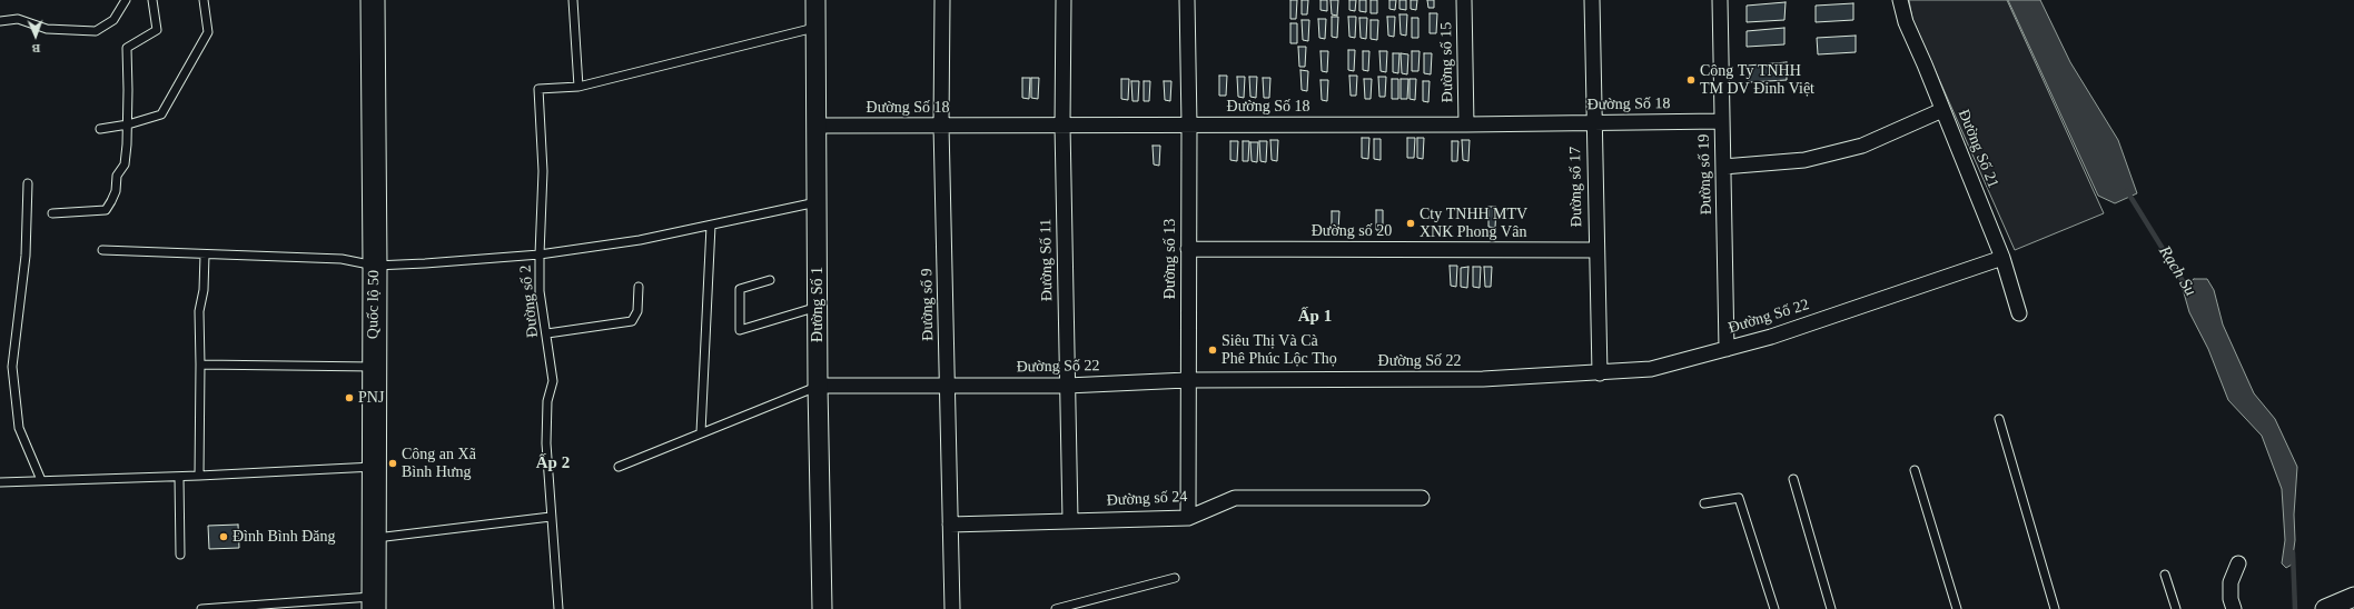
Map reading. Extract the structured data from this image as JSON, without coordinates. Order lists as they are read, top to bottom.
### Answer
{
  "streets": {
    "main road": ["Quốc lộ 50"],
    "street": [
      "Đường số 15",
      "Đường Số 18",
      "Đường Số 21",
      "Đường số 19",
      "Đường số 17",
      "Đường số 20",
      "Đường số 13",
      "Đường Số 11",
      "Đường Số 1",
      "Đường số 9",
      "Đường Số 22",
      "Đường số 24"
    ],
    "lane": ["Đường số 2"]
  },
  "crossings": [
    ["Đường số 15", "Đường Số 18"],
    ["Đường Số 18", "Đường số 19"],
    ["Đường Số 18", "Đường số 17"],
    ["Đường Số 18", "Đường số 13"],
    ["Đường Số 18", "Đường Số 11"],
    ["Đường Số 18", "Đường Số 1"],
    ["Đường Số 18", "Đường số 9"],
    ["Đường Số 21", "Đường Số 22"],
    ["Đường số 19", "Đường Số 22"],
    ["Đường số 17", "Đường số 20"],
    ["Đường số 17", "Đường Số 22"],
    ["Đường số 20", "Đường số 13"],
    ["Đường số 13", "Đường Số 22"],
    ["Đường số 13", "Đường số 24"],
    ["Đường Số 11", "Đường Số 22"],
    ["Đường Số 11", "Đường số 24"],
    ["Đường Số 1", "Đường Số 22"],
    ["Đường số 9", "Đường Số 22"],
    ["Đường số 9", "Đường số 24"]
  ],
  "districts": ["Ấp 1", "Ấp 2"],
  "water": ["Rạch Su"],
  "places": [
    "Công Ty TNHH TM DV Đỉnh Việt",
    "Cty TNHH MTV XNK Phong Vân",
    "Siêu Thị Và Cà Phê Phúc Lộc Thọ",
    "PNJ",
    "Công an Xã Bình Hưng",
    "Đình Bình Đăng"
  ],
  "north": "bottom"
}
